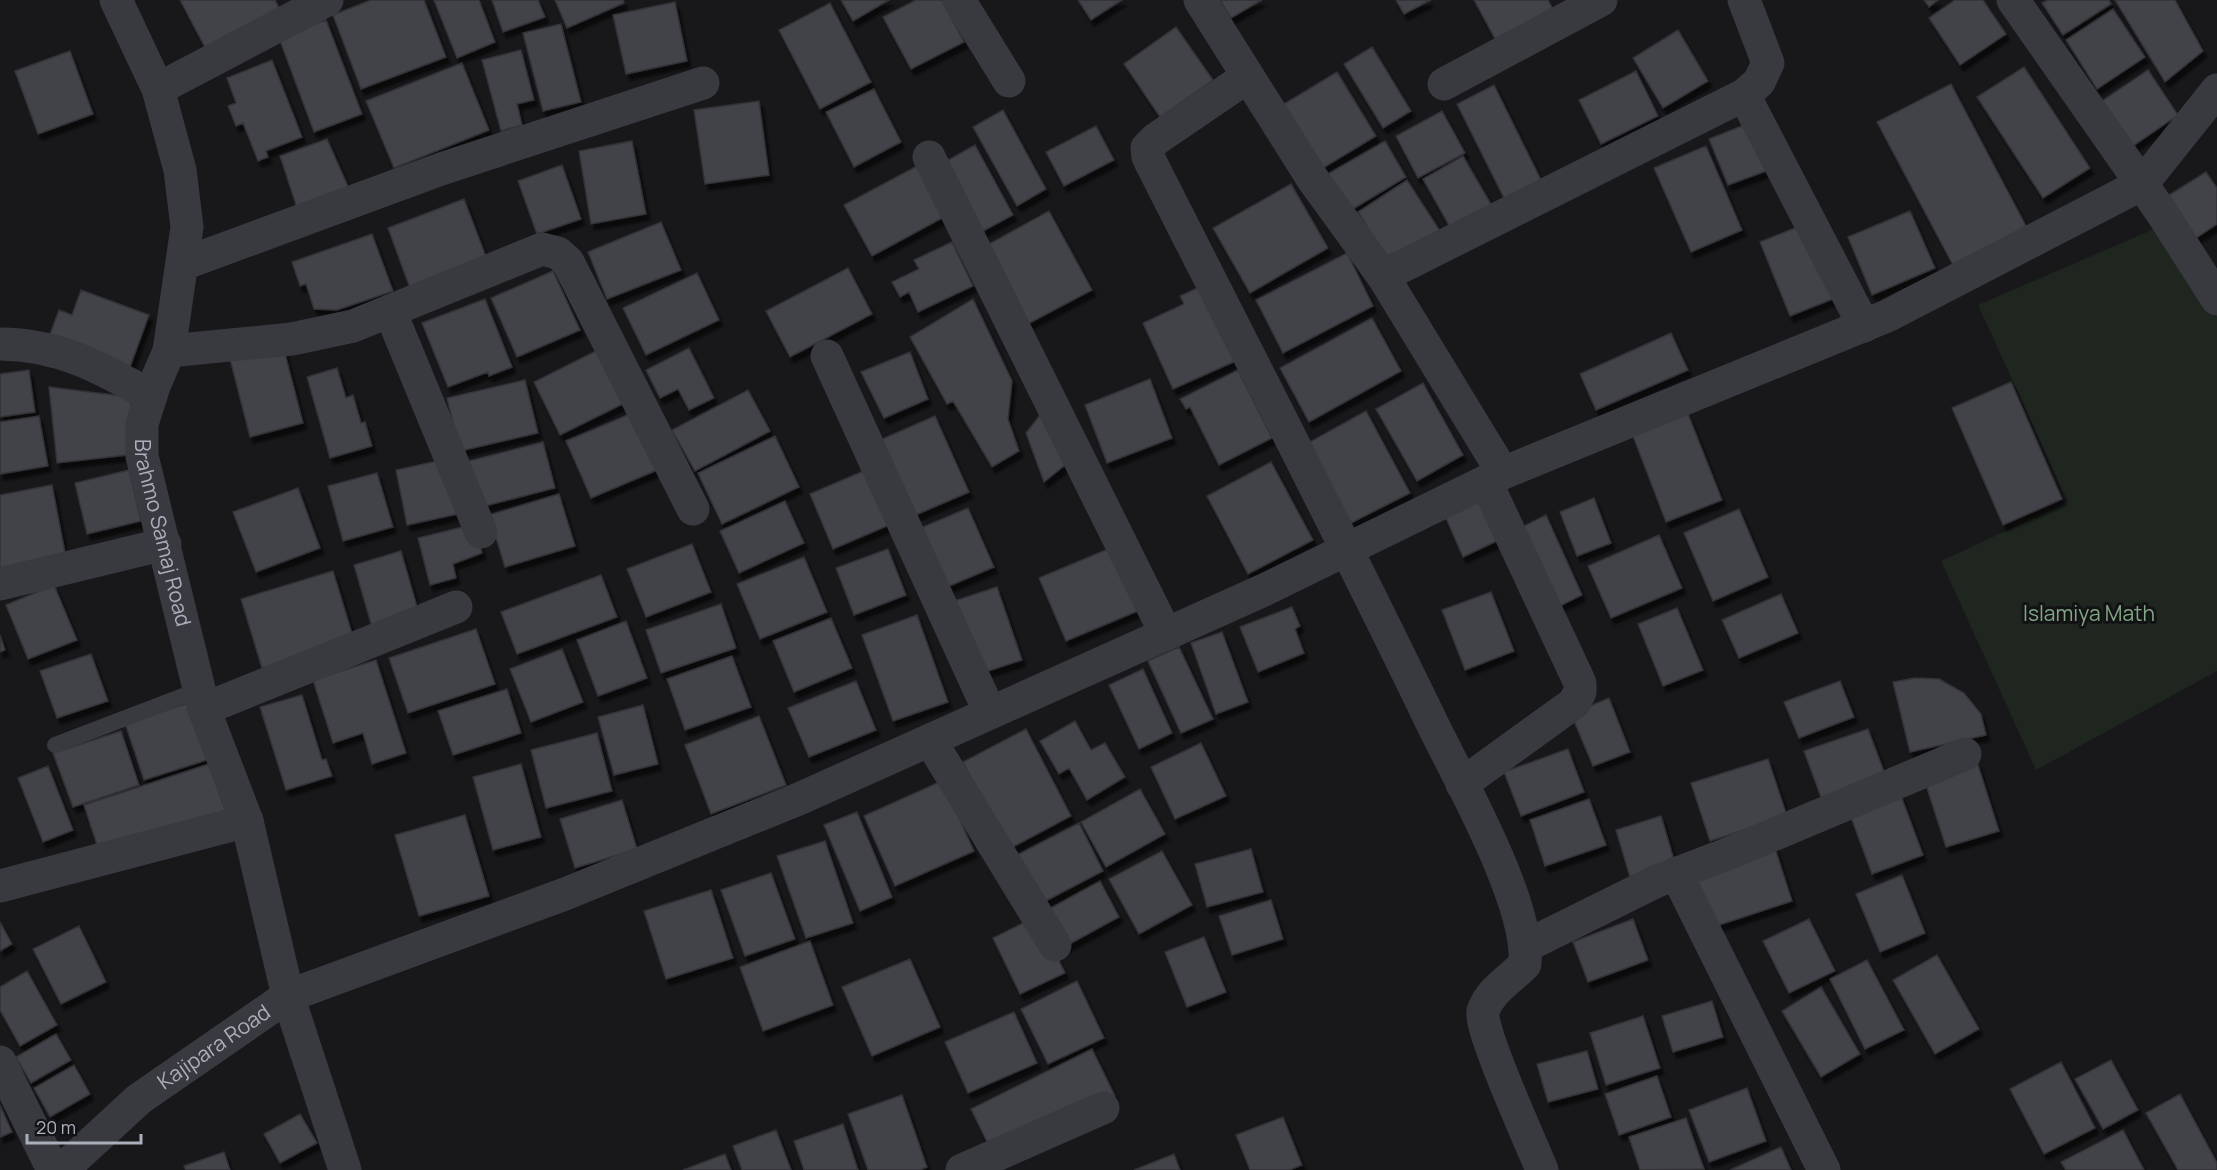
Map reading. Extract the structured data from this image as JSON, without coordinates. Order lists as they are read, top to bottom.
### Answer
{
  "streets": {
    "street": ["Brahmo Samaj Road", "Kajipara Road"]
  },
  "crossings": [
    ["Brahmo Samaj Road", "Kajipara Road"]
  ],
  "parks": ["Islamiya Math"],
  "scale_bar": "20 m"
}
